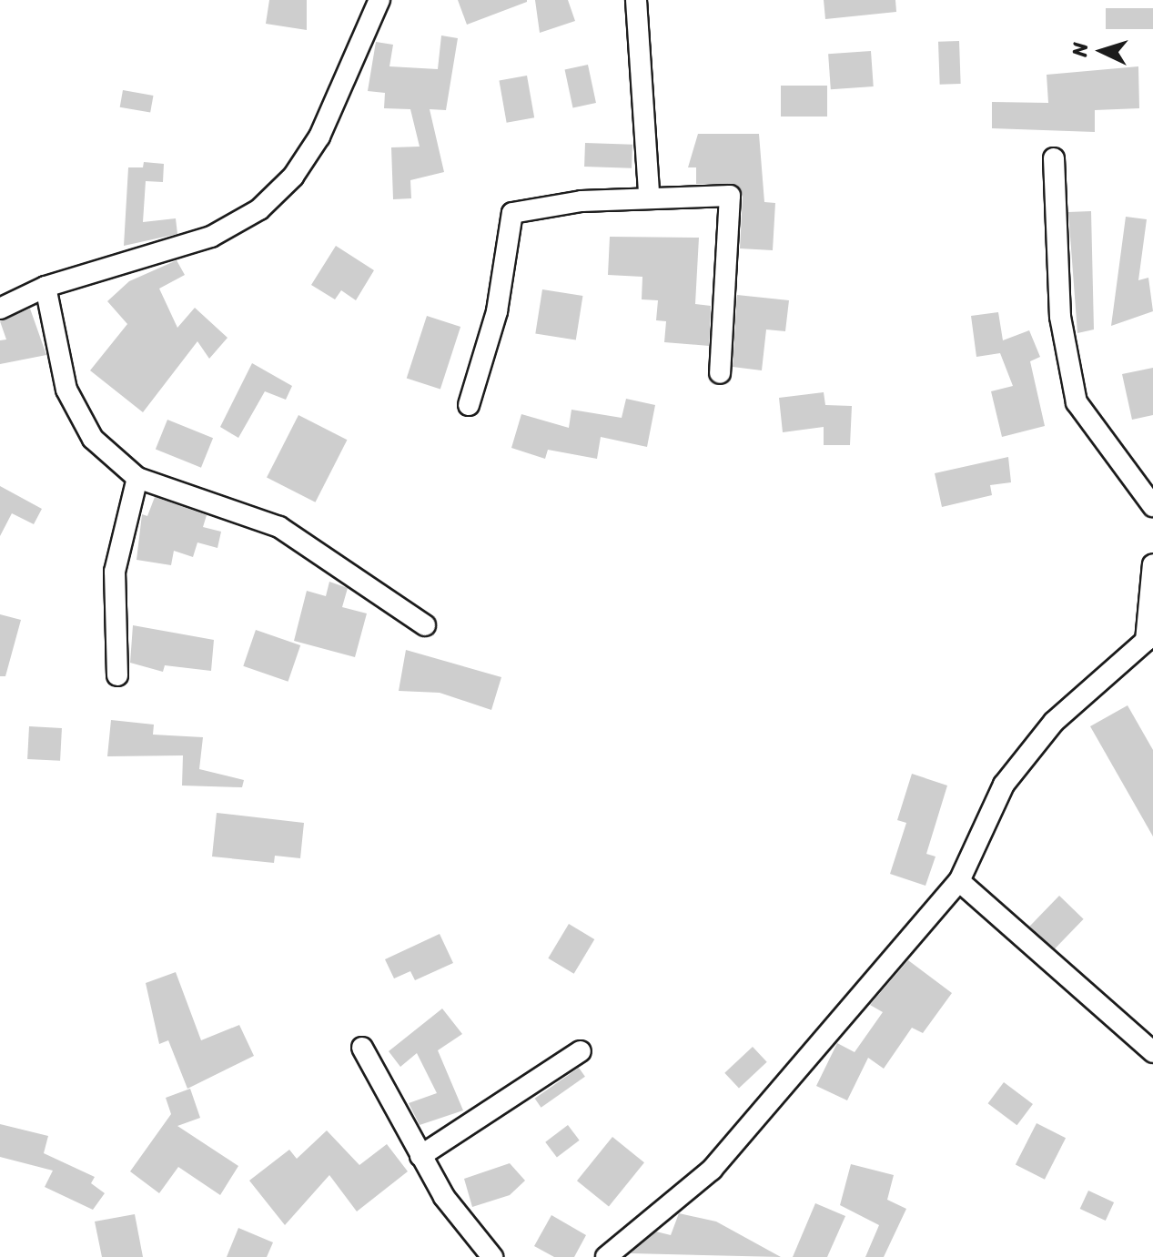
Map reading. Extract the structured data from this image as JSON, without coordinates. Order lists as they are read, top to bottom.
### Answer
{
  "north": "left"
}
